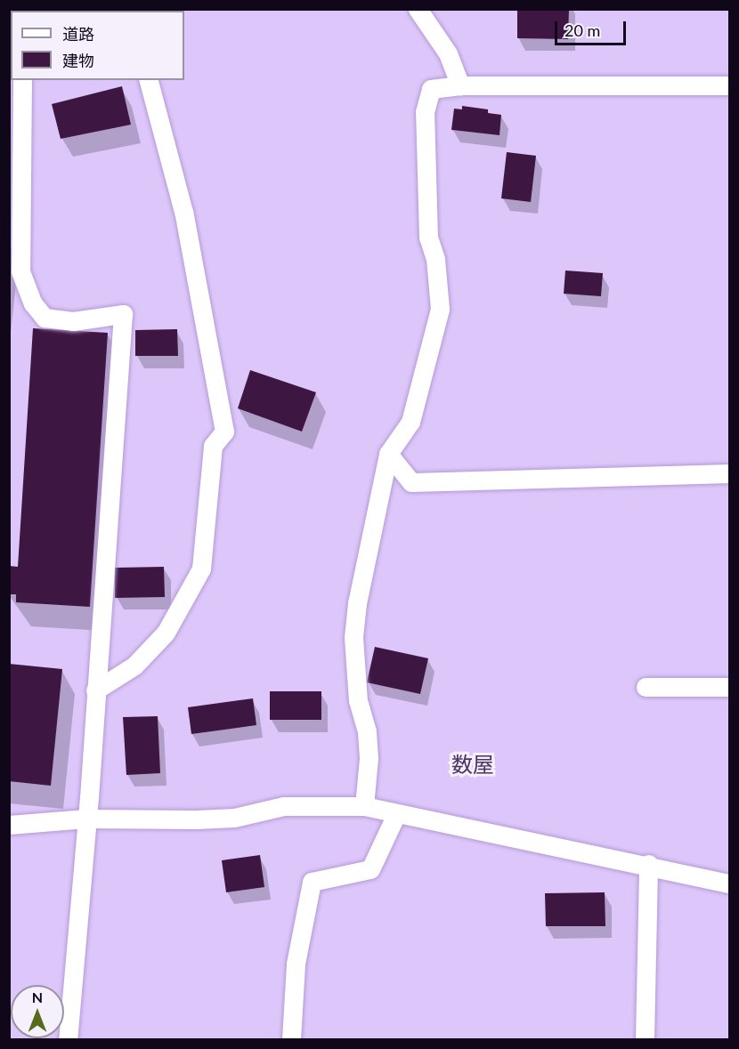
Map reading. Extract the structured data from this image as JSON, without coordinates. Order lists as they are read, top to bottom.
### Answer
{
  "districts": ["数屋"],
  "legend": ["道路", "建物"],
  "scale_bar": "20 m",
  "north": "top"
}
